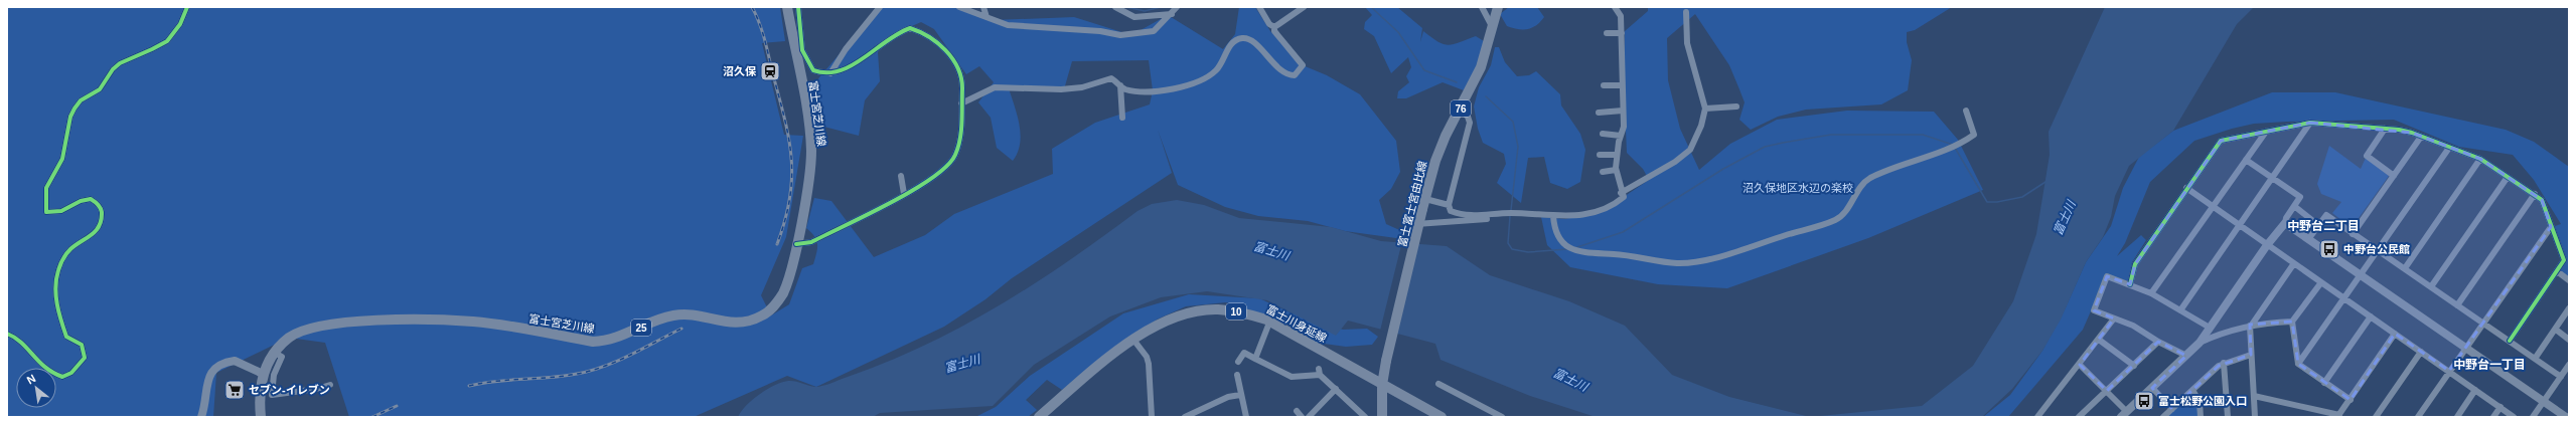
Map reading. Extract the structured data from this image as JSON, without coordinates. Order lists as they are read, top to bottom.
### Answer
{
  "streets": {
    "main road": [
      "76",
      "富士宮芝川線",
      "富士富士宮由比線",
      "10",
      "富士川身延線",
      "25"
    ]
  },
  "crossings": [
    ["富士富士宮由比線", "富士川身延線"]
  ],
  "districts": ["中野台二丁目", "中野台一丁目"],
  "water": ["富士川"],
  "parks": ["沼久保地区水辺の楽校"],
  "places": {
    "station": ["沼久保"],
    "bus stop": ["中野台公民館", "富士松野公園入口"],
    "supermarket": ["セブン-イレブン"]
  },
  "north": "top left"
}
